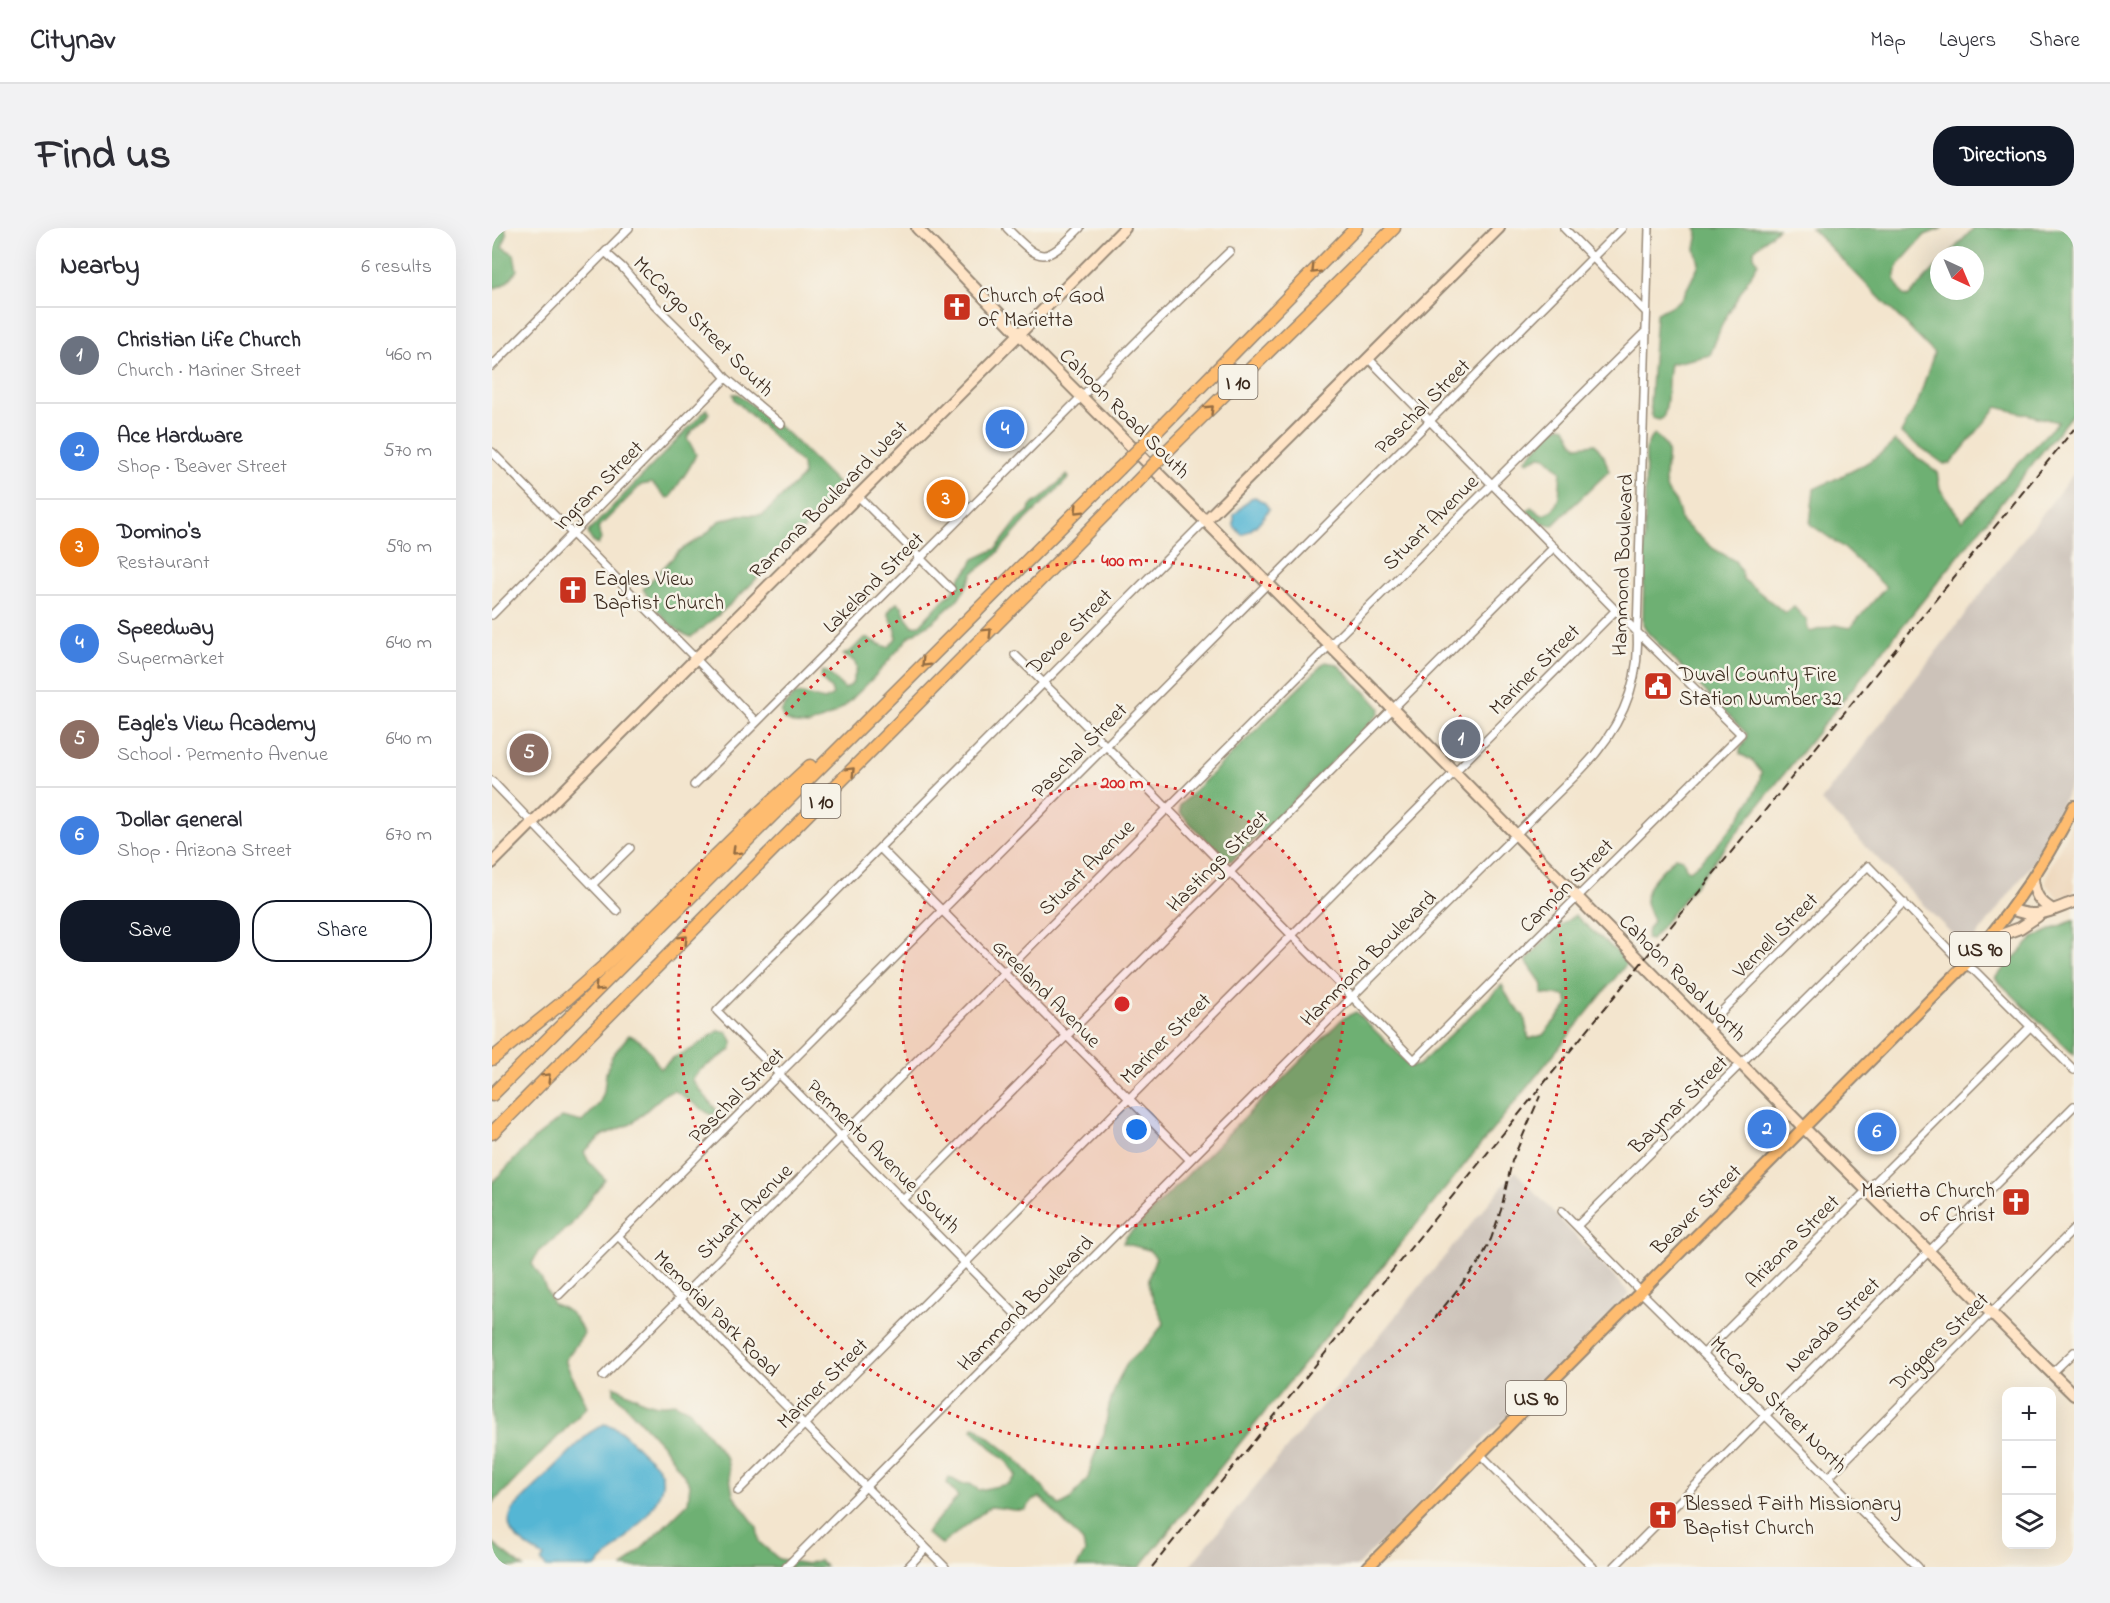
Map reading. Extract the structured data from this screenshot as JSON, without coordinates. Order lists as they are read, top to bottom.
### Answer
{
  "streets": {
    "highway": ["I 10"],
    "main road": ["US 90", "Beaver Street"],
    "street": [
      "McCargo Street South",
      "Paschal Street",
      "Cahoon Road South",
      "Ingram Street",
      "Ramona Boulevard West",
      "Stuart Avenue",
      "Hammond Boulevard",
      "Lakeland Street",
      "Devoe Street",
      "Mariner Street",
      "Hastings Street",
      "Cannon Street",
      "Vernell Street",
      "Cahoon Road North",
      "Greeland Avenue",
      "Baymar Street",
      "Permento Avenue South",
      "Arizona Street",
      "Memorial Park Road",
      "Nevada Street",
      "Driggers Street",
      "McCargo Street North"
    ]
  },
  "crossings": [
    ["McCargo Street South", "Ingram Street"],
    ["Paschal Street", "Cahoon Road North"],
    ["Paschal Street", "Greeland Avenue"],
    ["Paschal Street", "Permento Avenue South"],
    ["Paschal Street", "Memorial Park Road"],
    ["Cahoon Road South", "Ramona Boulevard West"],
    ["Cahoon Road South", "Lakeland Street"],
    ["Cahoon Road South", "Devoe Street"],
    ["Stuart Avenue", "Hammond Boulevard"],
    ["Stuart Avenue", "Cahoon Road North"],
    ["Stuart Avenue", "Greeland Avenue"],
    ["Stuart Avenue", "Permento Avenue South"],
    ["Stuart Avenue", "Memorial Park Road"],
    ["Hammond Boulevard", "Cannon Street"],
    ["Hammond Boulevard", "Cahoon Road North"],
    ["Hammond Boulevard", "Greeland Avenue"],
    ["Hammond Boulevard", "Permento Avenue South"],
    ["Hammond Boulevard", "Memorial Park Road"],
    ["Devoe Street", "Greeland Avenue"],
    ["Devoe Street", "Permento Avenue South"],
    ["Mariner Street", "Cahoon Road North"],
    ["Mariner Street", "Greeland Avenue"],
    ["Mariner Street", "Permento Avenue South"],
    ["Mariner Street", "Memorial Park Road"],
    ["Hastings Street", "Cahoon Road North"],
    ["Hastings Street", "Greeland Avenue"],
    ["Hastings Street", "Permento Avenue South"],
    ["Cannon Street", "Cahoon Road North"],
    ["Vernell Street", "Cahoon Road North"],
    ["Vernell Street", "Baymar Street"],
    ["Cahoon Road North", "Baymar Street"],
    ["Cahoon Road North", "Beaver Street"],
    ["Cahoon Road North", "Arizona Street"],
    ["Cahoon Road North", "Nevada Street"],
    ["Cahoon Road North", "Driggers Street"],
    ["Beaver Street", "McCargo Street North"],
    ["Arizona Street", "McCargo Street North"],
    ["Nevada Street", "McCargo Street North"],
    ["Driggers Street", "McCargo Street North"]
  ],
  "places": {
    "church": [
      "Church of God of Marietta",
      "Eagles View Baptist Church",
      "Marietta Church of Christ",
      "Blessed Faith Missionary Baptist Church"
    ],
    "public building": ["Duval County Fire Station Number 32"]
  },
  "north": "bottom right",
  "page": {
    "header": "Citynav",
    "nav": ["Map", "Layers", "Share"],
    "title": "Find us",
    "buttons": [
      "Directions",
      ["Save", "Share"]
    ],
    "heading": ["Nearby", "6 results"],
    "list": [
      {
        "mark": "1",
        "name": "Christian Life Church",
        "note": "Church · Mariner Street",
        "value": "460 m"
      },
      {
        "mark": "2",
        "name": "Ace Hardware",
        "note": "Shop · Beaver Street",
        "value": "570 m"
      },
      {
        "mark": "3",
        "name": "Domino's",
        "note": "Restaurant",
        "value": "590 m"
      },
      {
        "mark": "4",
        "name": "Speedway",
        "note": "Supermarket",
        "value": "640 m"
      },
      {
        "mark": "5",
        "name": "Eagle's View Academy",
        "note": "School · Permento Avenue",
        "value": "640 m"
      },
      {
        "mark": "6",
        "name": "Dollar General",
        "note": "Shop · Arizona Street",
        "value": "670 m"
      }
    ],
    "pins": [
      "4",
      "3",
      "1",
      "5",
      "2",
      "6"
    ],
    "map_buttons": ["+", "−"]
  },
  "rings": ["400 m", "200 m"]
}
